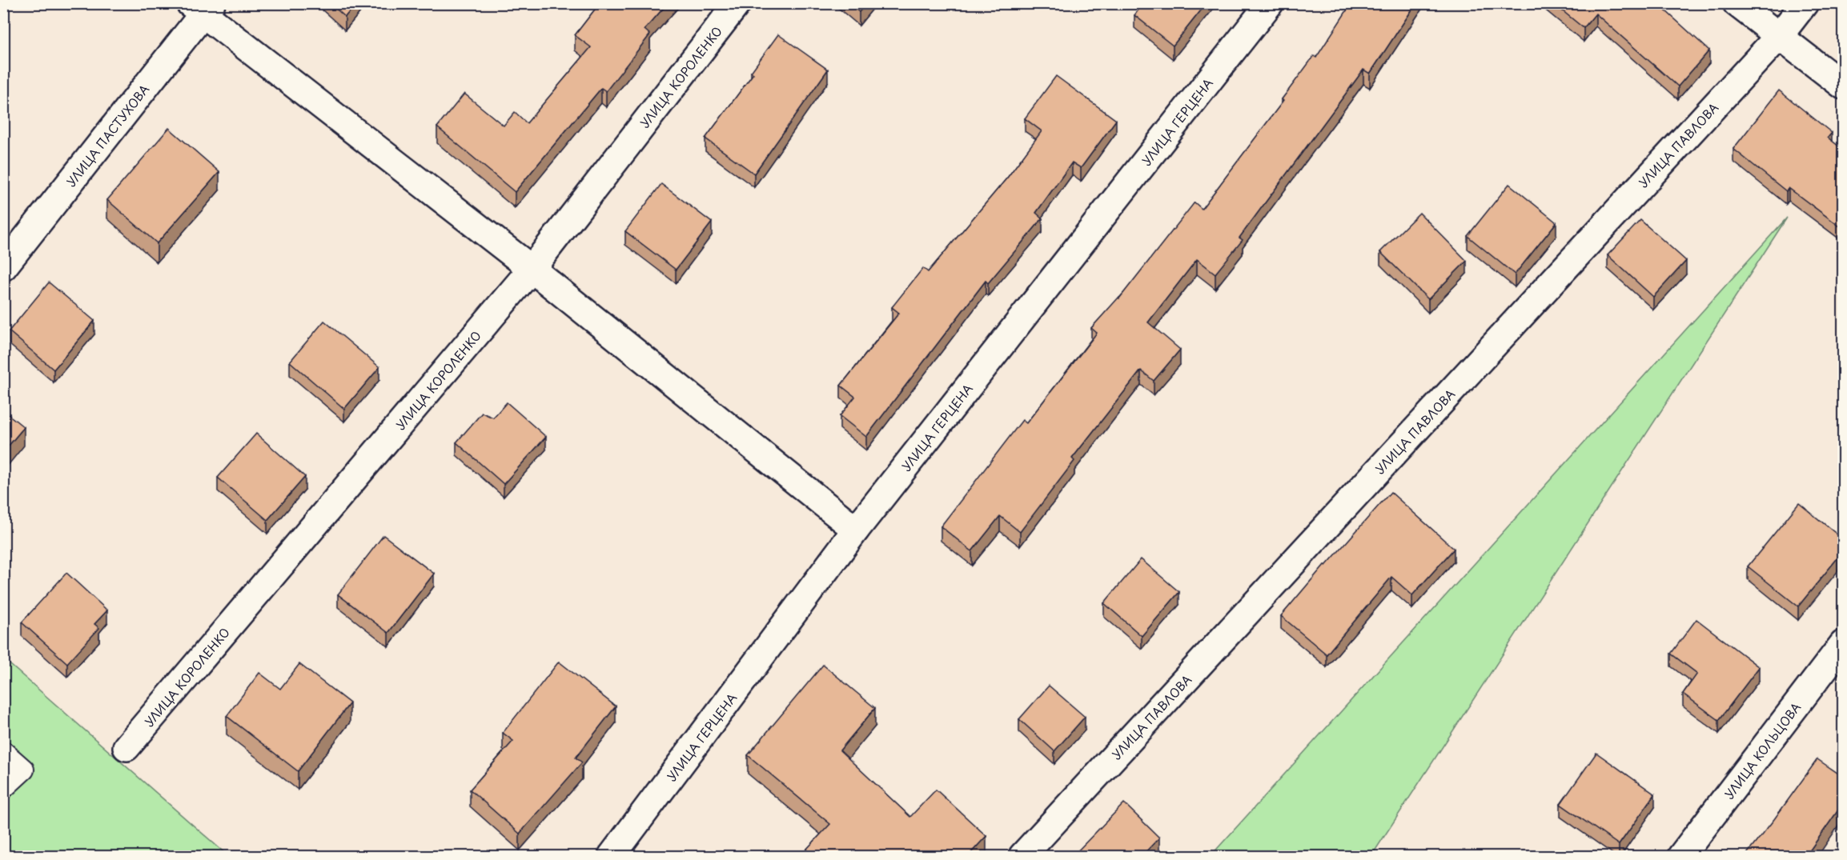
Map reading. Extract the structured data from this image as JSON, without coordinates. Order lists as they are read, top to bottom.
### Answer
{
  "streets": {
    "street": [
      "УЛИЦА КОРОЛЕНКО",
      "УЛИЦА ГЕРЦЕНА",
      "УЛИЦА ПАСТУХОВА",
      "УЛИЦА ПАВЛОВА",
      "УЛИЦА КОЛЬЦОВА"
    ]
  }
}
